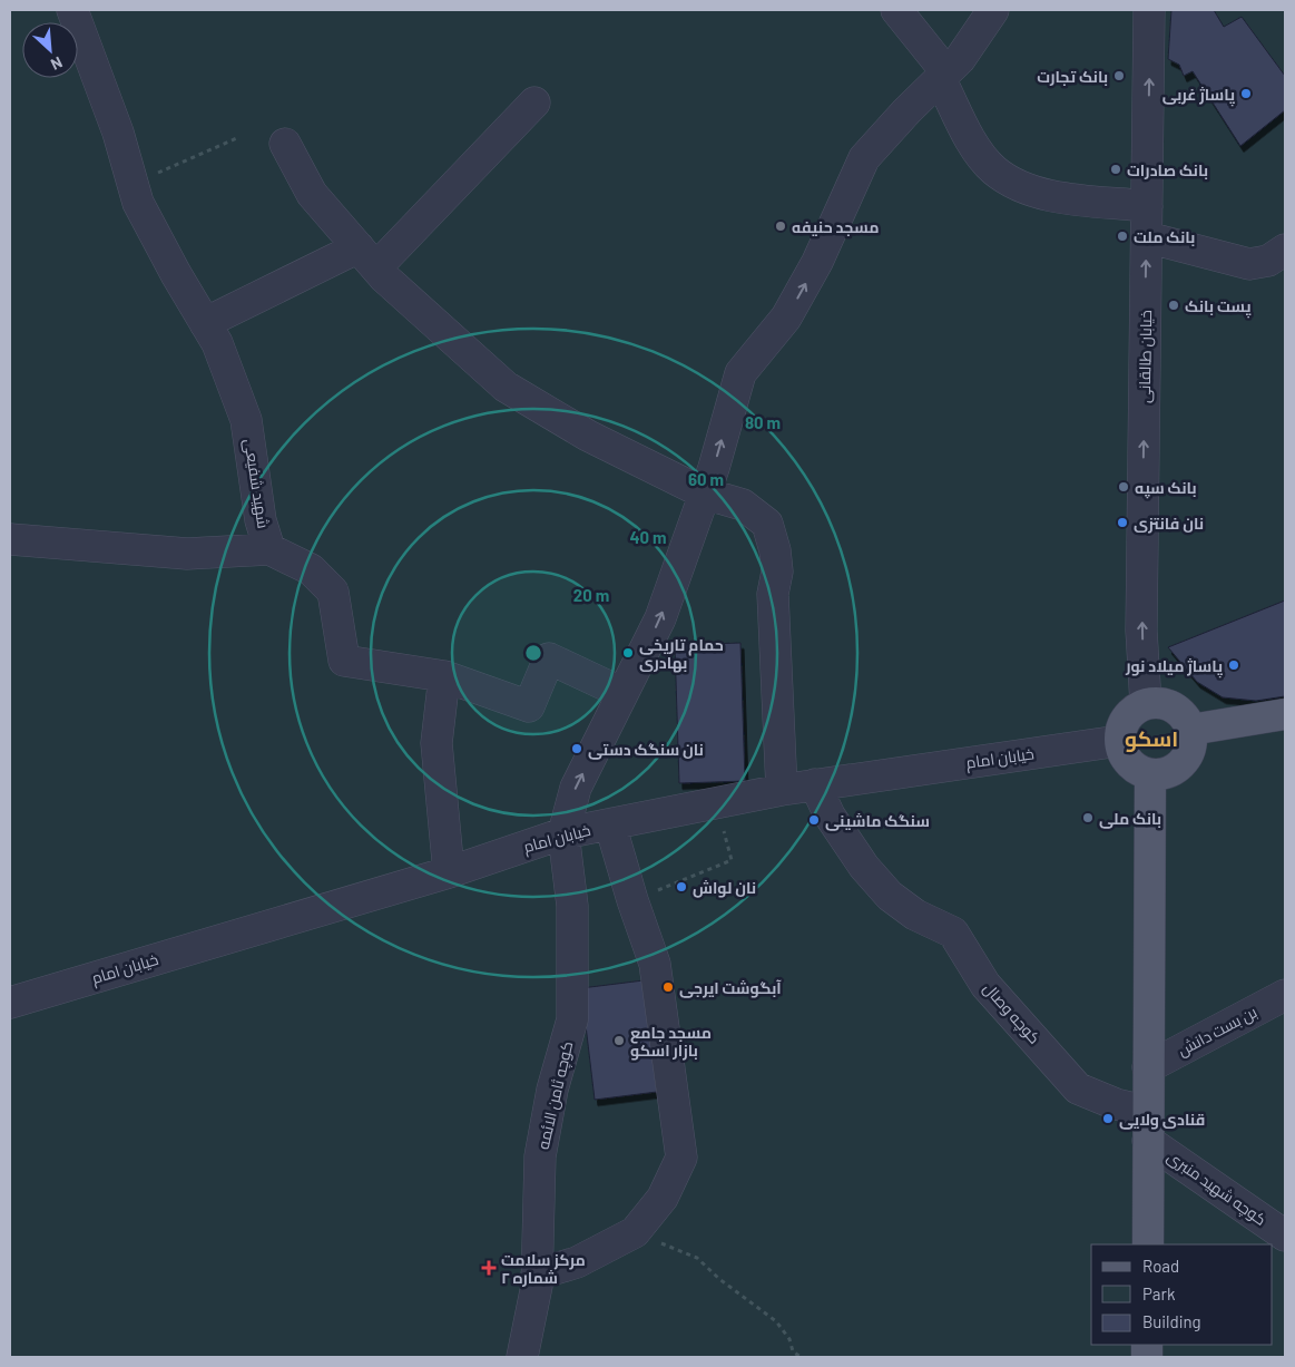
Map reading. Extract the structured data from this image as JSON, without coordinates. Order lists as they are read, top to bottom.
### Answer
{
  "streets": {
    "street": [
      "خیابان طالقانی",
      "شهید شفیعی",
      "خیابان امام",
      "کوچه وصال",
      "بن بست دانش",
      "کوچه ثامن الائمه",
      "کوچه شهید منبری"
    ]
  },
  "crossings": [
    ["خیابان طالقانی", "خیابان امام"],
    ["خیابان امام", "کوچه وصال"],
    ["خیابان امام", "کوچه ثامن الائمه"],
    ["کوچه وصال", "کوچه شهید منبری"]
  ],
  "one_way": ["خیابان طالقانی"],
  "districts": ["اسکو"],
  "places": {
    "other": [
      "بانک تجارت",
      "پاساژ غربی",
      "بانک صادرات",
      "مسجد حنیفه",
      "بانک ملت",
      "پست بانک",
      "بانک سپه",
      "نان فانتزی",
      "حمام تاریخی بهادری",
      "پاساژ میلاد نور",
      "نان سنگک دستی",
      "بانک ملی",
      "سنگک ماشینی",
      "نان لواش",
      "آبگوشت ایرجی",
      "مسجد جامع بازار اسکو",
      "قنادی ولایی"
    ],
    "health": ["مرکز سلامت شماره ۲"]
  },
  "legend": ["Road", "Park", "Building"],
  "north": "bottom right",
  "rings": [
    "80 m",
    "60 m",
    "40 m",
    "20 m"
  ]
}
